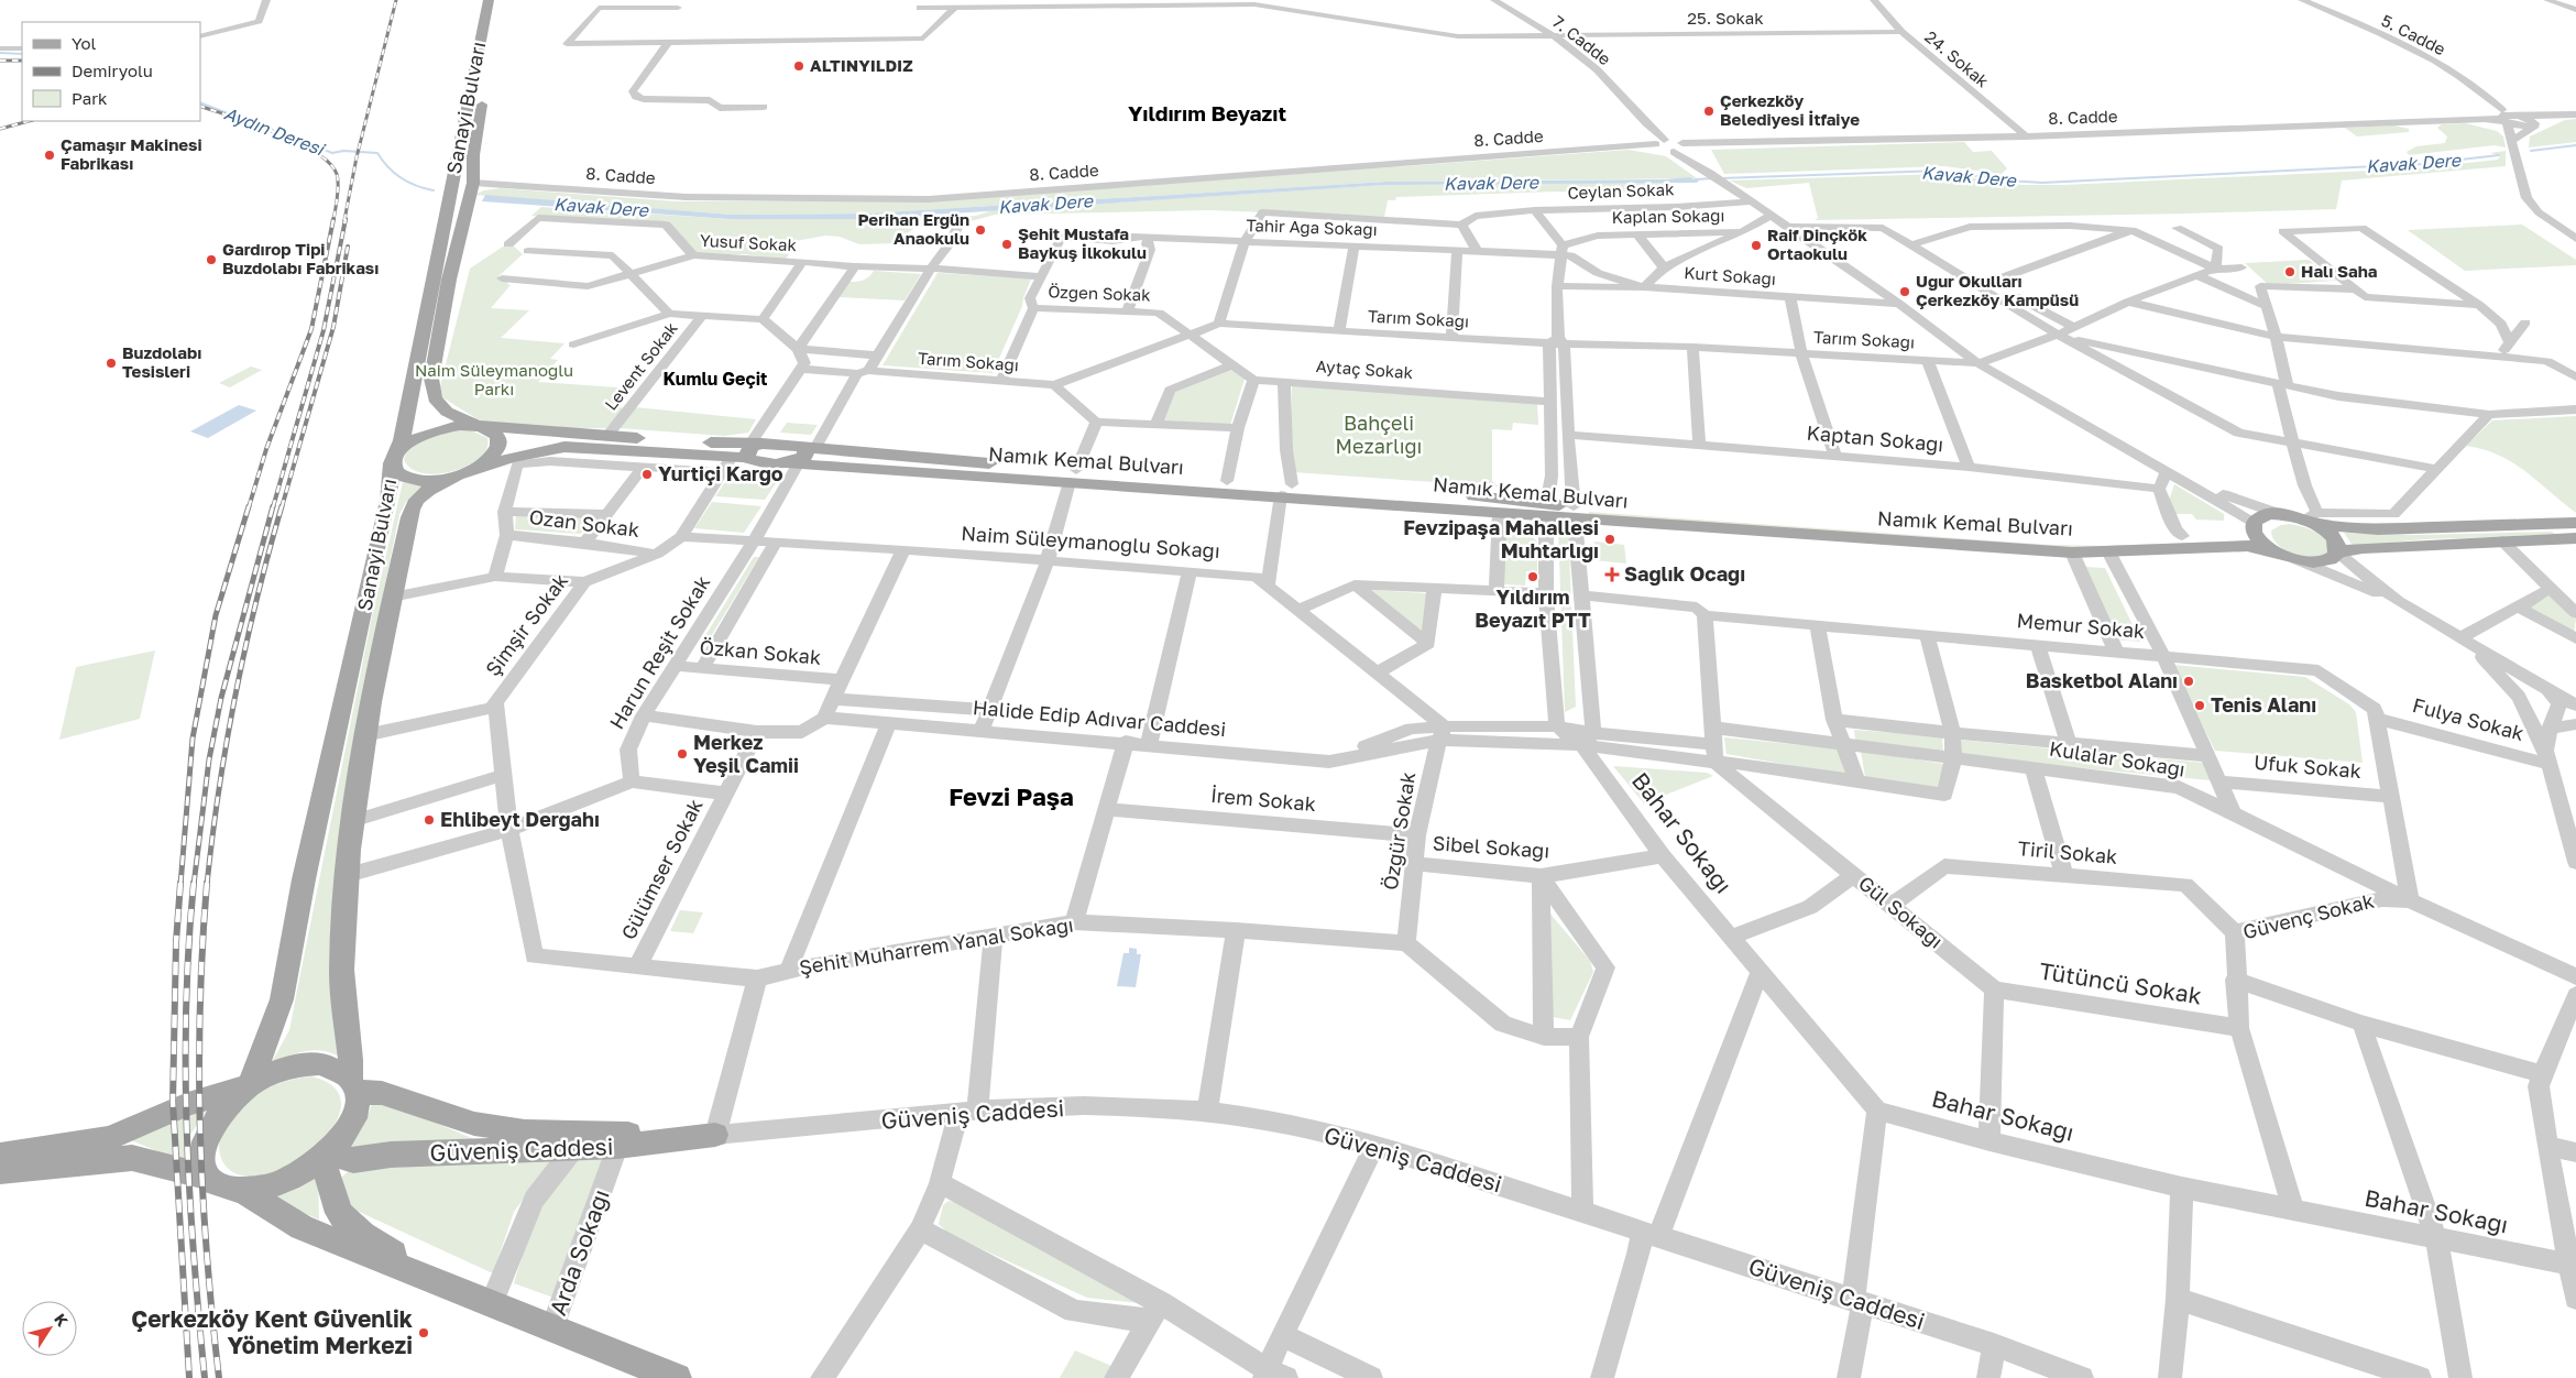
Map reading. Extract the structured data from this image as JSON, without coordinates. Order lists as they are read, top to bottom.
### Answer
{
  "streets": {
    "main road": ["Sanayi Bulvarı", "Namık Kemal Bulvarı", "Güveniş Caddesi"],
    "street": [
      "25. Sokak",
      "5. Cadde",
      "7. Cadde",
      "24. Sokak",
      "8. Cadde",
      "Ceylan Sokak",
      "Kaplan Sokağı",
      "Tahir Ağa Sokağı",
      "Yusuf Sokak",
      "Kurt Sokağı",
      "Özgen Sokak",
      "Tarım Sokağı",
      "Levent Sokak",
      "Aytaç Sokak",
      "Kaptan Sokağı",
      "Ozan Sokak",
      "Naim Süleymanoğlu Sokağı",
      "Şimşir Sokak",
      "Memur Sokak",
      "Harun Reşit Sokak",
      "Özkan Sokak",
      "Halide Edip Adıvar Caddesi",
      "Fulya Sokak",
      "Kulalar Sokağı",
      "Ufuk Sokak",
      "İrem Sokak",
      "Özgür Sokak",
      "Bahar Sokağı",
      "Sibel Sokağı",
      "Tiril Sokak",
      "Gülümser Sokak",
      "Gül Sokağı",
      "Güvenç Sokak",
      "Şehit Muharrem Yanal Sokağı",
      "Tütüncü Sokak",
      "Arda Sokağı"
    ]
  },
  "crossings": [
    ["25. Sokak", "7. Cadde"],
    ["25. Sokak", "24. Sokak"],
    ["5. Cadde", "8. Cadde"],
    ["7. Cadde", "8. Cadde"],
    ["24. Sokak", "8. Cadde"],
    ["Sanayi Bulvarı", "8. Cadde"],
    ["Sanayi Bulvarı", "Namık Kemal Bulvarı"],
    ["Sanayi Bulvarı", "Güveniş Caddesi"],
    ["Ceylan Sokak", "Kaplan Sokağı"],
    ["Kaplan Sokağı", "Tahir Ağa Sokağı"],
    ["Tahir Ağa Sokağı", "Yusuf Sokak"],
    ["Yusuf Sokak", "Harun Reşit Sokak"],
    ["Özgen Sokak", "Tarım Sokağı"],
    ["Tarım Sokağı", "Şimşir Sokak"],
    ["Tarım Sokağı", "Harun Reşit Sokak"],
    ["Levent Sokak", "Namık Kemal Bulvarı"],
    ["Namık Kemal Bulvarı", "Şimşir Sokak"],
    ["Namık Kemal Bulvarı", "Harun Reşit Sokak"],
    ["Ozan Sokak", "Şimşir Sokak"],
    ["Naim Süleymanoğlu Sokağı", "Şimşir Sokak"],
    ["Naim Süleymanoğlu Sokağı", "Harun Reşit Sokak"],
    ["Naim Süleymanoğlu Sokağı", "Halide Edip Adıvar Caddesi"],
    ["Naim Süleymanoğlu Sokağı", "Özgür Sokak"],
    ["Şimşir Sokak", "Şehit Muharrem Yanal Sokağı"],
    ["Memur Sokak", "Fulya Sokak"],
    ["Memur Sokak", "Kulalar Sokağı"],
    ["Memur Sokak", "Ufuk Sokak"],
    ["Memur Sokak", "Güvenç Sokak"],
    ["Harun Reşit Sokak", "Özkan Sokak"],
    ["Halide Edip Adıvar Caddesi", "Özgür Sokak"],
    ["Kulalar Sokağı", "Gül Sokağı"],
    ["Kulalar Sokağı", "Güvenç Sokak"],
    ["İrem Sokak", "Özgür Sokak"],
    ["Özgür Sokak", "Sibel Sokağı"],
    ["Özgür Sokak", "Şehit Muharrem Yanal Sokağı"],
    ["Bahar Sokağı", "Sibel Sokağı"],
    ["Bahar Sokağı", "Güvenç Sokak"],
    ["Tiril Sokak", "Gül Sokağı"],
    ["Tiril Sokak", "Güvenç Sokak"],
    ["Gülümser Sokak", "Şehit Muharrem Yanal Sokağı"],
    ["Gül Sokağı", "Tütüncü Sokak"],
    ["Güvenç Sokak", "Tütüncü Sokak"],
    ["Güveniş Caddesi", "Arda Sokağı"]
  ],
  "districts": ["Yıldırım Beyazıt", "Kumlu Geçit", "Fevzi Paşa"],
  "water": ["Aydın Deresi", "Kavak Dere"],
  "parks": ["Naim Süleymanoğlu Parkı", "Bahçeli Mezarlığı"],
  "places": {
    "other": [
      "ALTINYILDIZ",
      "Çerkezköy Belediyesi İtfaiye",
      "Çamaşır Makinesi Fabrikası",
      "Perihan Ergün Anaokulu",
      "Şehit Mustafa Baykuş İlkokulu",
      "Raif Dinçkök Ortaokulu",
      "Gardırop Tipi Buzdolabı Fabrikası",
      "Halı Saha",
      "Uğur Okulları Çerkezköy Kampüsü",
      "Buzdolabı Tesisleri",
      "Yurtiçi Kargo",
      "Fevzipaşa Mahallesi Muhtarlığı",
      "Yıldırım Beyazıt PTT",
      "Basketbol Alanı",
      "Tenis Alanı",
      "Merkez Yeşil Camii",
      "Ehlibeyt Dergahı",
      "Çerkezköy Kent Güvenlik Yönetim Merkezi"
    ],
    "health": ["Sağlık Ocağı"]
  },
  "legend": ["Yol", "Demiryolu", "Park"],
  "north": "top right"
}
